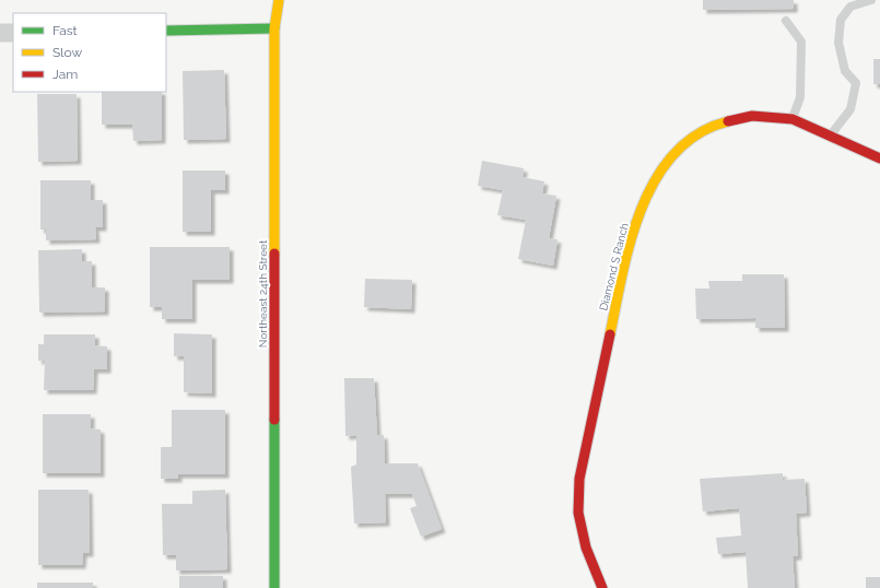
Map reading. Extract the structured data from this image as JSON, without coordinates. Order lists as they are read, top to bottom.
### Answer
{
  "streets": {
    "street": ["Diamond S Ranch", "Northeast 24th Street"]
  },
  "legend": ["Fast", "Slow", "Jam"]
}
